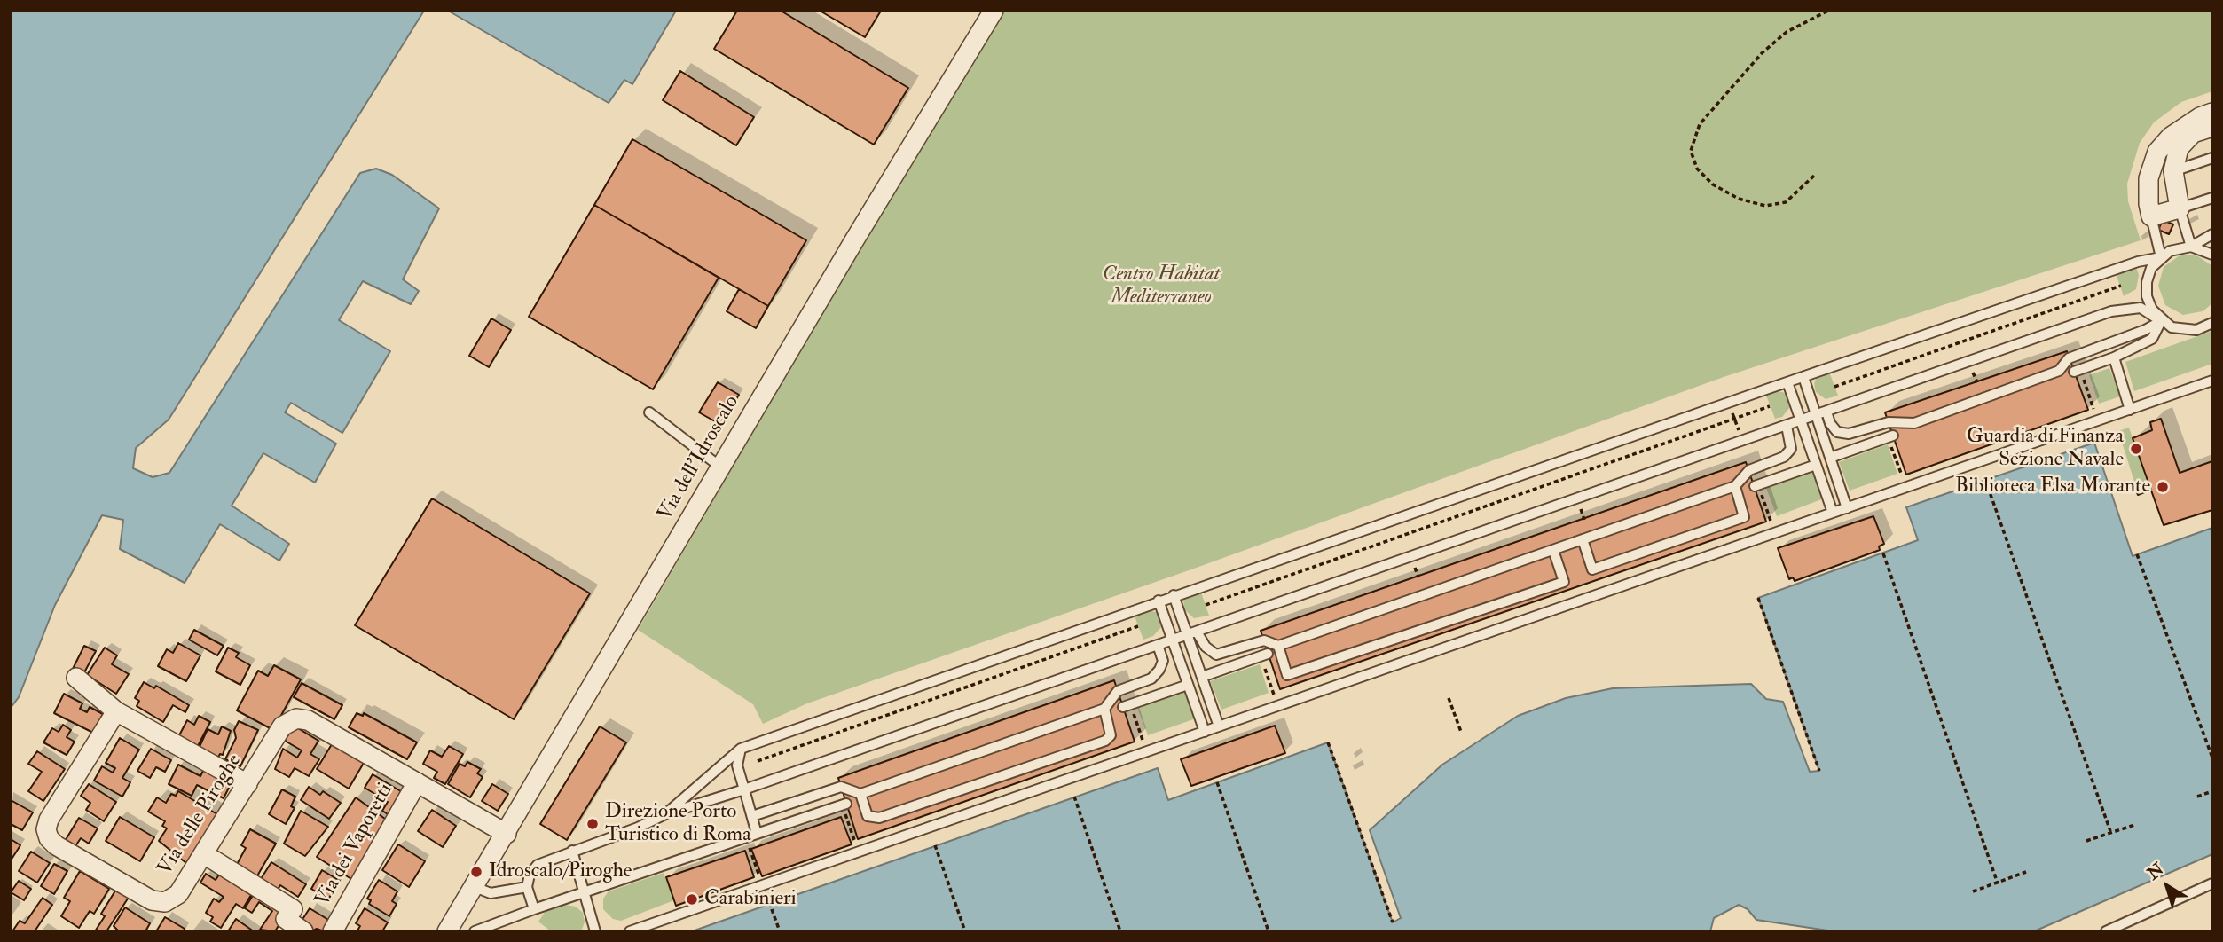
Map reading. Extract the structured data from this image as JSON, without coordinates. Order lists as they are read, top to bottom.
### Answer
{
  "streets": {
    "street": ["Via dell'Idroscalo", "Via delle Piroghe", "Via dei Vaporetti"]
  },
  "crossings": [
    ["Via dell'Idroscalo", "Via delle Piroghe"],
    ["Via delle Piroghe", "Via dei Vaporetti"]
  ],
  "parks": ["Centro Habitat Mediterraneo"],
  "places": [
    "Guardia di Finanza Sezione Navale",
    "Biblioteca Elsa Morante",
    "Direzione Porto Turistico di Roma",
    "Idroscalo/Piroghe",
    "Carabinieri"
  ],
  "north": "top left"
}
